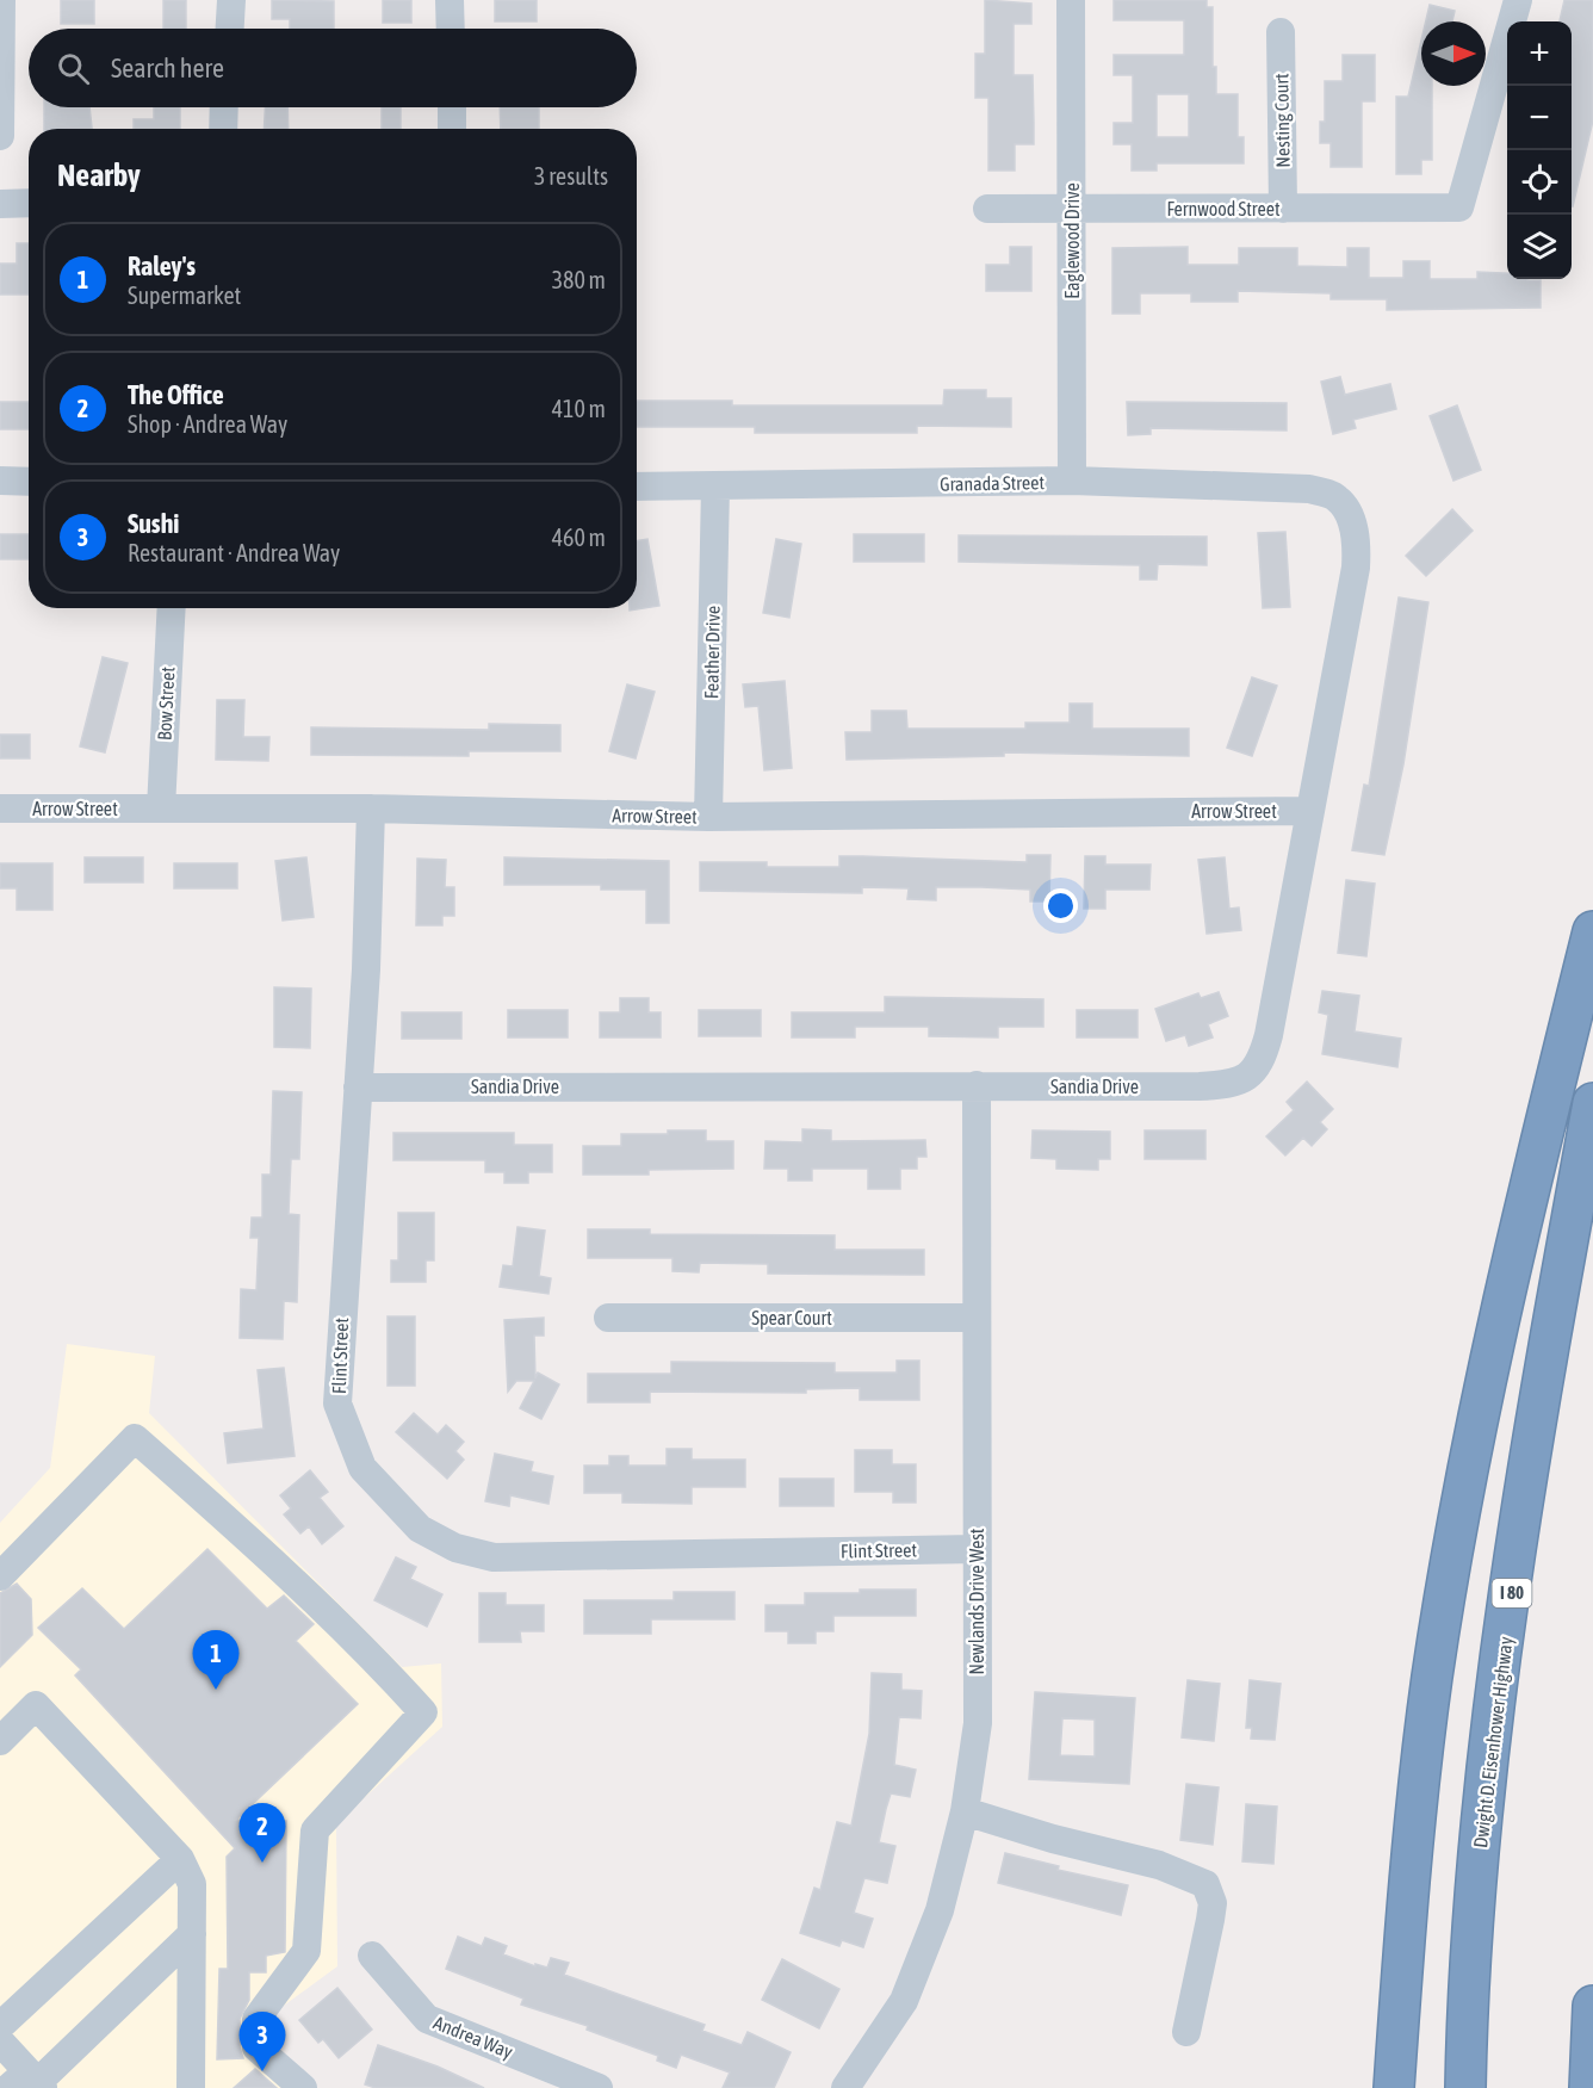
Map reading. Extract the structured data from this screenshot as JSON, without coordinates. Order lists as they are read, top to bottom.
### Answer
{
  "streets": {
    "highway": ["I 80", "Dwight D. Eisenhower Highway"],
    "street": [
      "Nesting Court",
      "Fernwood Street",
      "Eaglewood Drive",
      "Granada Street",
      "Feather Drive",
      "Bow Street",
      "Arrow Street",
      "Sandia Drive",
      "Spear Court",
      "Flint Street",
      "Newlands Drive West",
      "Andrea Way"
    ]
  },
  "crossings": [
    ["Nesting Court", "Fernwood Street"],
    ["Fernwood Street", "Eaglewood Drive"],
    ["Eaglewood Drive", "Granada Street"],
    ["Granada Street", "Feather Drive"],
    ["Granada Street", "Sandia Drive"],
    ["Feather Drive", "Arrow Street"],
    ["Bow Street", "Arrow Street"],
    ["Arrow Street", "Sandia Drive"],
    ["Arrow Street", "Flint Street"],
    ["Sandia Drive", "Flint Street"],
    ["Sandia Drive", "Newlands Drive West"],
    ["Spear Court", "Newlands Drive West"],
    ["Flint Street", "Newlands Drive West"]
  ],
  "north": "right",
  "page": {
    "map_buttons": ["+", "−"],
    "search": "Search here",
    "heading": ["Nearby", "3 results"],
    "list": [
      {
        "mark": "1",
        "name": "Raley's",
        "note": "Supermarket",
        "value": "380 m"
      },
      {
        "mark": "2",
        "name": "The Office",
        "note": "Shop · Andrea Way",
        "value": "410 m"
      },
      {
        "mark": "3",
        "name": "Sushi",
        "note": "Restaurant · Andrea Way",
        "value": "460 m"
      }
    ],
    "pins": ["1", "2", "3"]
  }
}
